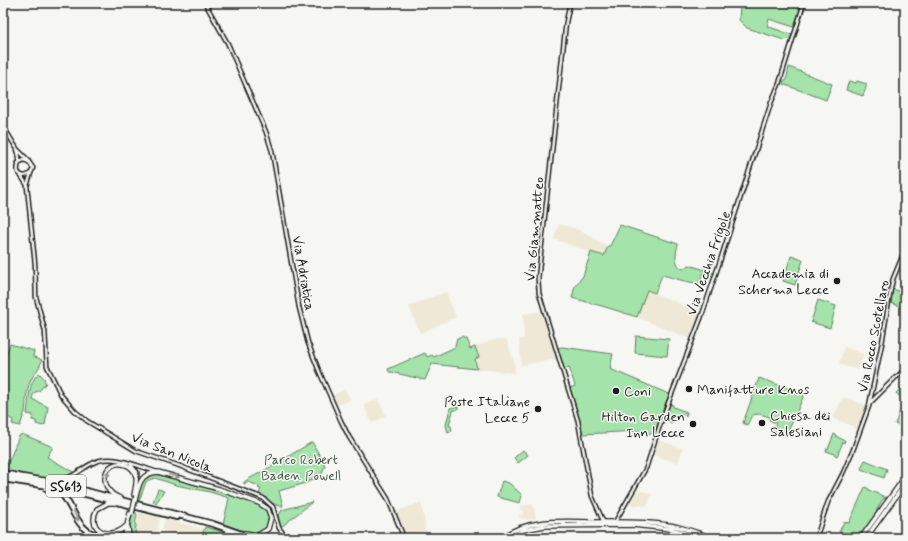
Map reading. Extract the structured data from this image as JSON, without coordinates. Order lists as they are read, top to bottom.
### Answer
{
  "streets": {
    "highway": ["SS613"],
    "street": [
      "Via Giammatteo",
      "Via Vecchia Frigole",
      "Via Adriatica",
      "Via Rocco Scotellaro",
      "Via San Nicola"
    ]
  },
  "parks": ["Parco Robert Baden Powell"],
  "places": [
    "Accademia di Scherma Lecce",
    "Manifatture Knos",
    "Coni",
    "Poste Italiane Lecce 5",
    "Chiesa dei Salesiani",
    "Hilton Garden Inn Lecce"
  ]
}
